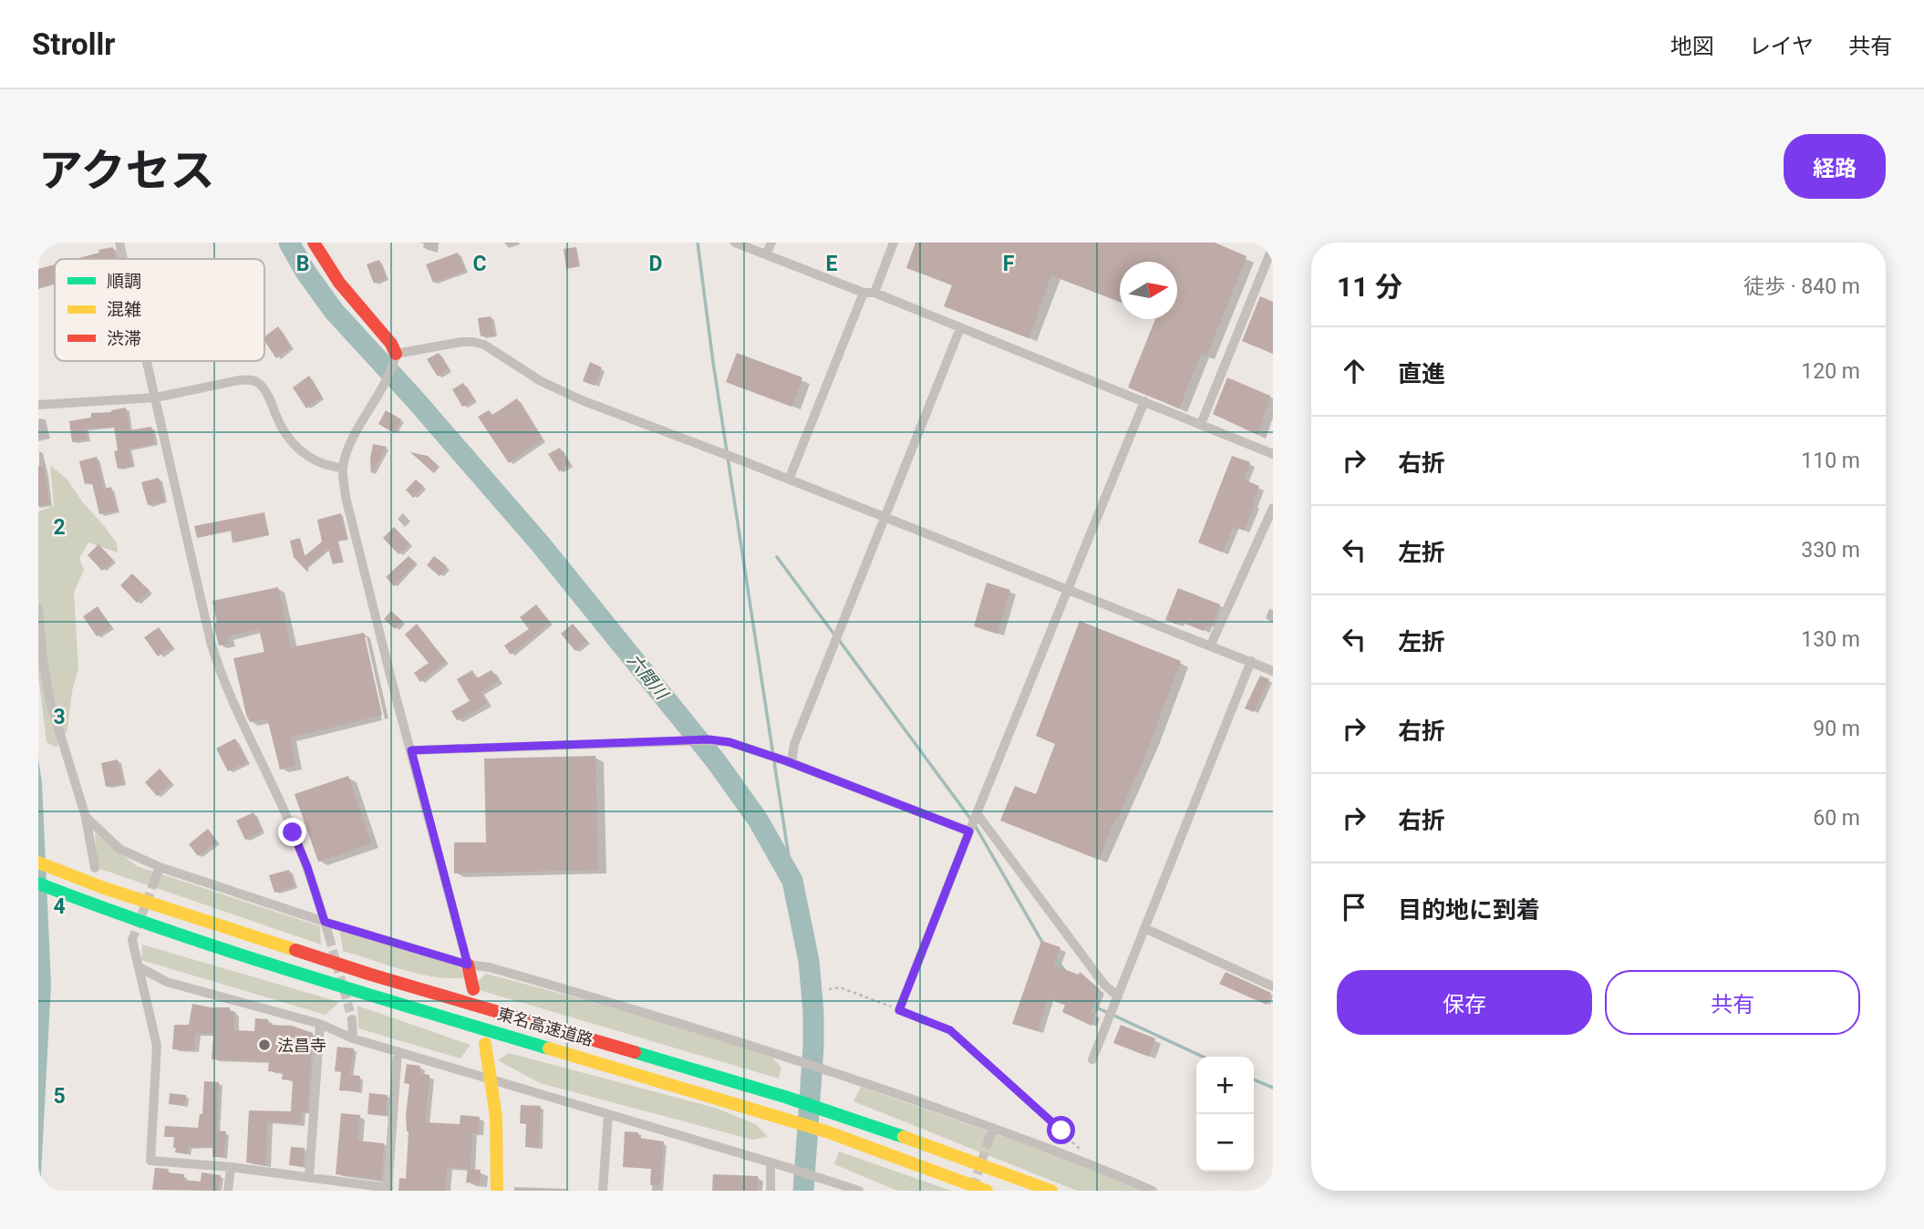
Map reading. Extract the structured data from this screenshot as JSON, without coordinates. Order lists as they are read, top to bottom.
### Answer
{
  "streets": {
    "main road": ["東名高速道路"]
  },
  "water": ["六間川"],
  "places": ["法昌寺"],
  "legend": ["順調", "混雑", "渋滞"],
  "north": "right",
  "page": {
    "header": "Strollr",
    "nav": ["地図", "レイヤ", "共有"],
    "title": "アクセス",
    "buttons": [
      "経路",
      ["保存", "共有"]
    ],
    "heading": ["11 分", "徒歩 · 840 m"],
    "list": [
      ["直進", "120 m"],
      ["右折", "110 m"],
      ["左折", "330 m"],
      ["左折", "130 m"],
      ["右折", "90 m"],
      ["右折", "60 m"],
      "目的地に到着"
    ],
    "map_buttons": ["+", "−"]
  },
  "grid": {
    "columns": [
      "B",
      "C",
      "D",
      "E",
      "F"
    ],
    "rows": [
      "2",
      "3",
      "4",
      "5"
    ]
  }
}
